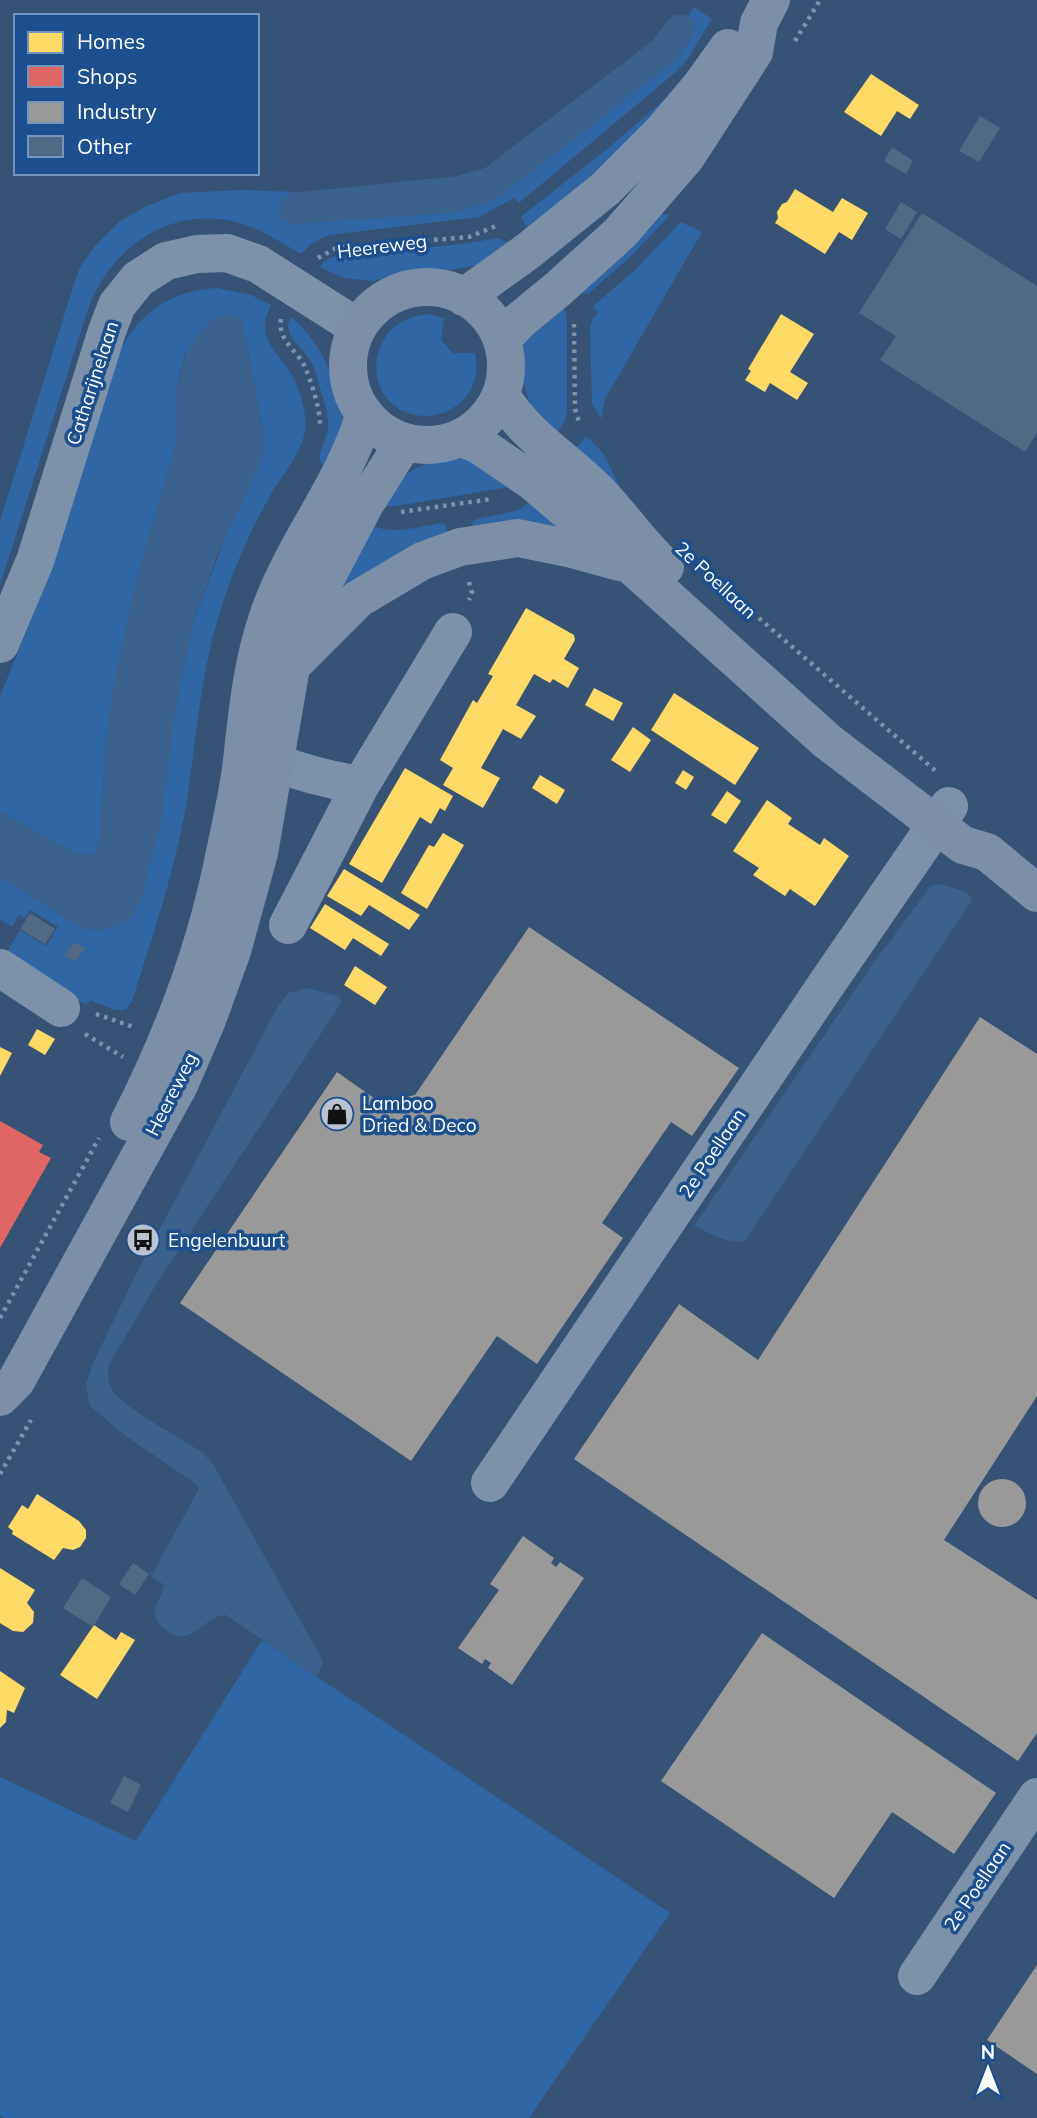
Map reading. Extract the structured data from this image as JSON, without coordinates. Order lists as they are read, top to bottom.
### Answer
{
  "streets": {
    "main road": ["Heereweg", "2e Poellaan"],
    "street": ["Catharijnelaan"]
  },
  "crossings": [
    ["Heereweg", "Catharijnelaan"],
    ["Heereweg", "2e Poellaan"],
    ["Catharijnelaan", "2e Poellaan"]
  ],
  "places": {
    "shop": ["Lamboo Dried & Deco"],
    "bus stop": ["Engelenbuurt"]
  },
  "legend": [
    "Homes",
    "Shops",
    "Industry",
    "Other"
  ],
  "north": "top"
}
